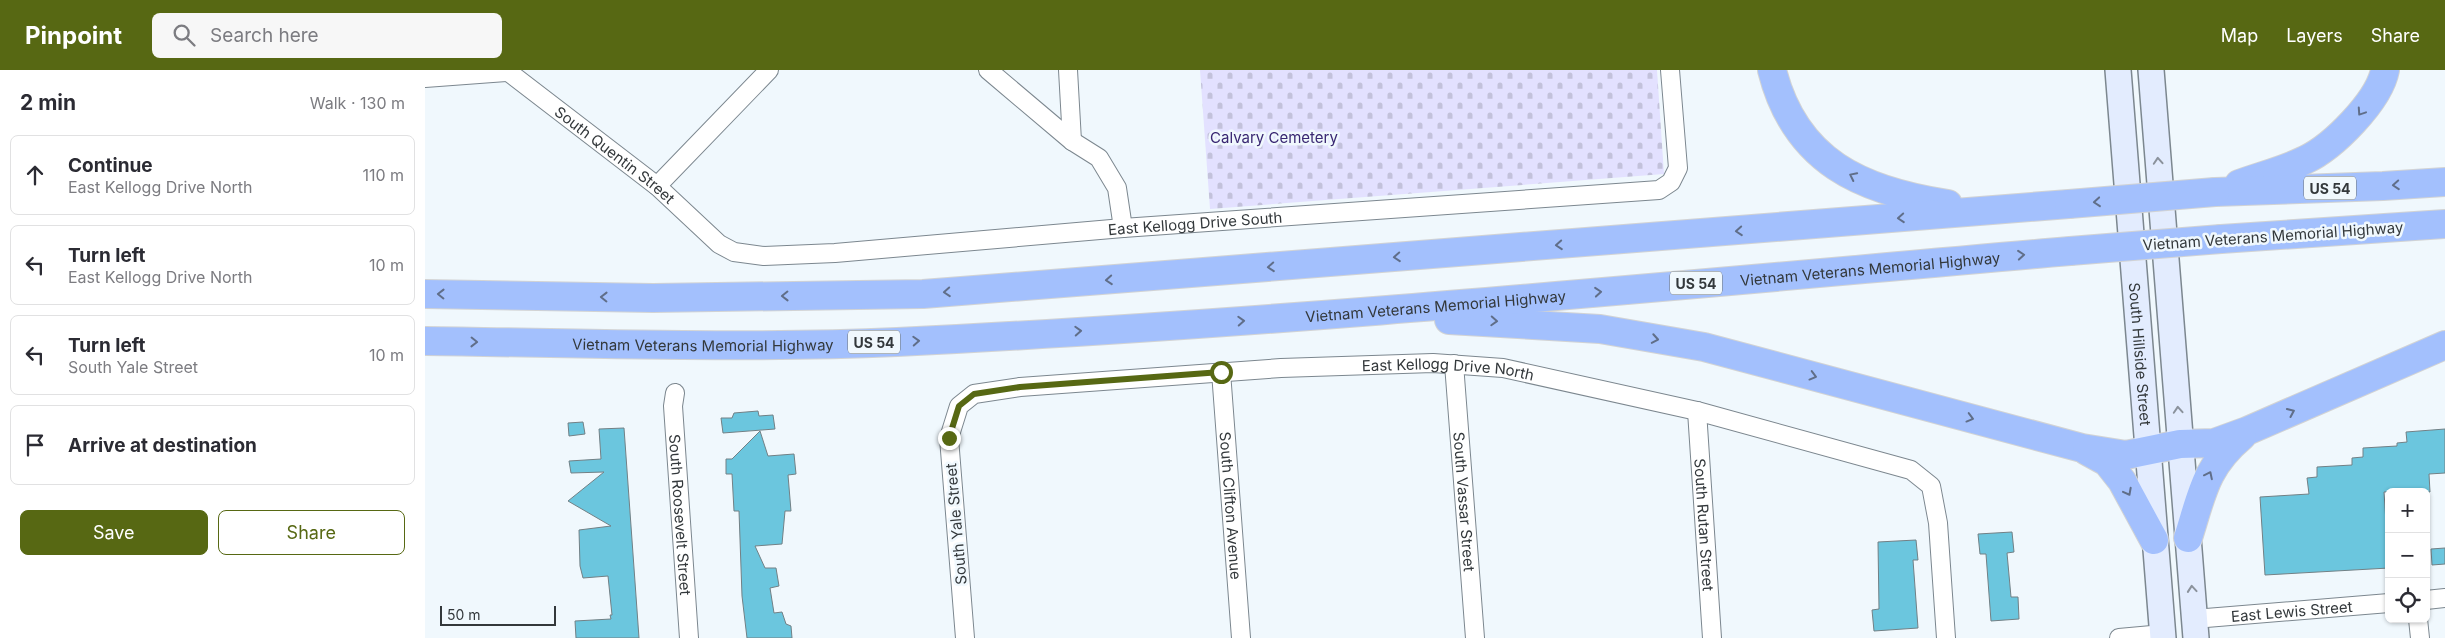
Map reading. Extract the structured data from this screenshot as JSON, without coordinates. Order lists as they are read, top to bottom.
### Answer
{
  "streets": {
    "highway": ["US 54", "Vietnam Veterans Memorial Highway"],
    "main road": ["South Hillside Street"],
    "street": [
      "South Quentin Street",
      "East Kellogg Drive South",
      "East Kellogg Drive North",
      "South Vassar Street",
      "South Clifton Avenue",
      "South Roosevelt Street",
      "South Yale Street",
      "South Rutan Street",
      "East Lewis Street"
    ]
  },
  "crossings": [
    ["South Quentin Street", "East Kellogg Drive South"],
    ["East Kellogg Drive North", "South Vassar Street"],
    ["East Kellogg Drive North", "South Clifton Avenue"],
    ["East Kellogg Drive North", "South Yale Street"],
    ["East Kellogg Drive North", "South Rutan Street"]
  ],
  "parks": ["Calvary Cemetery"],
  "scale_bar": "50 m",
  "page": {
    "header": "Pinpoint",
    "search": "Search here",
    "nav": ["Map", "Layers", "Share"],
    "heading": ["2 min", "Walk · 130 m"],
    "list": [
      ["Continue", "East Kellogg Drive North", "110 m"],
      ["Turn left", "East Kellogg Drive North", "10 m"],
      ["Turn left", "South Yale Street", "10 m"],
      "Arrive at destination"
    ],
    "map_buttons": ["+", "−"],
    "buttons": ["Save", "Share"],
    "scale": "50 m"
  }
}
